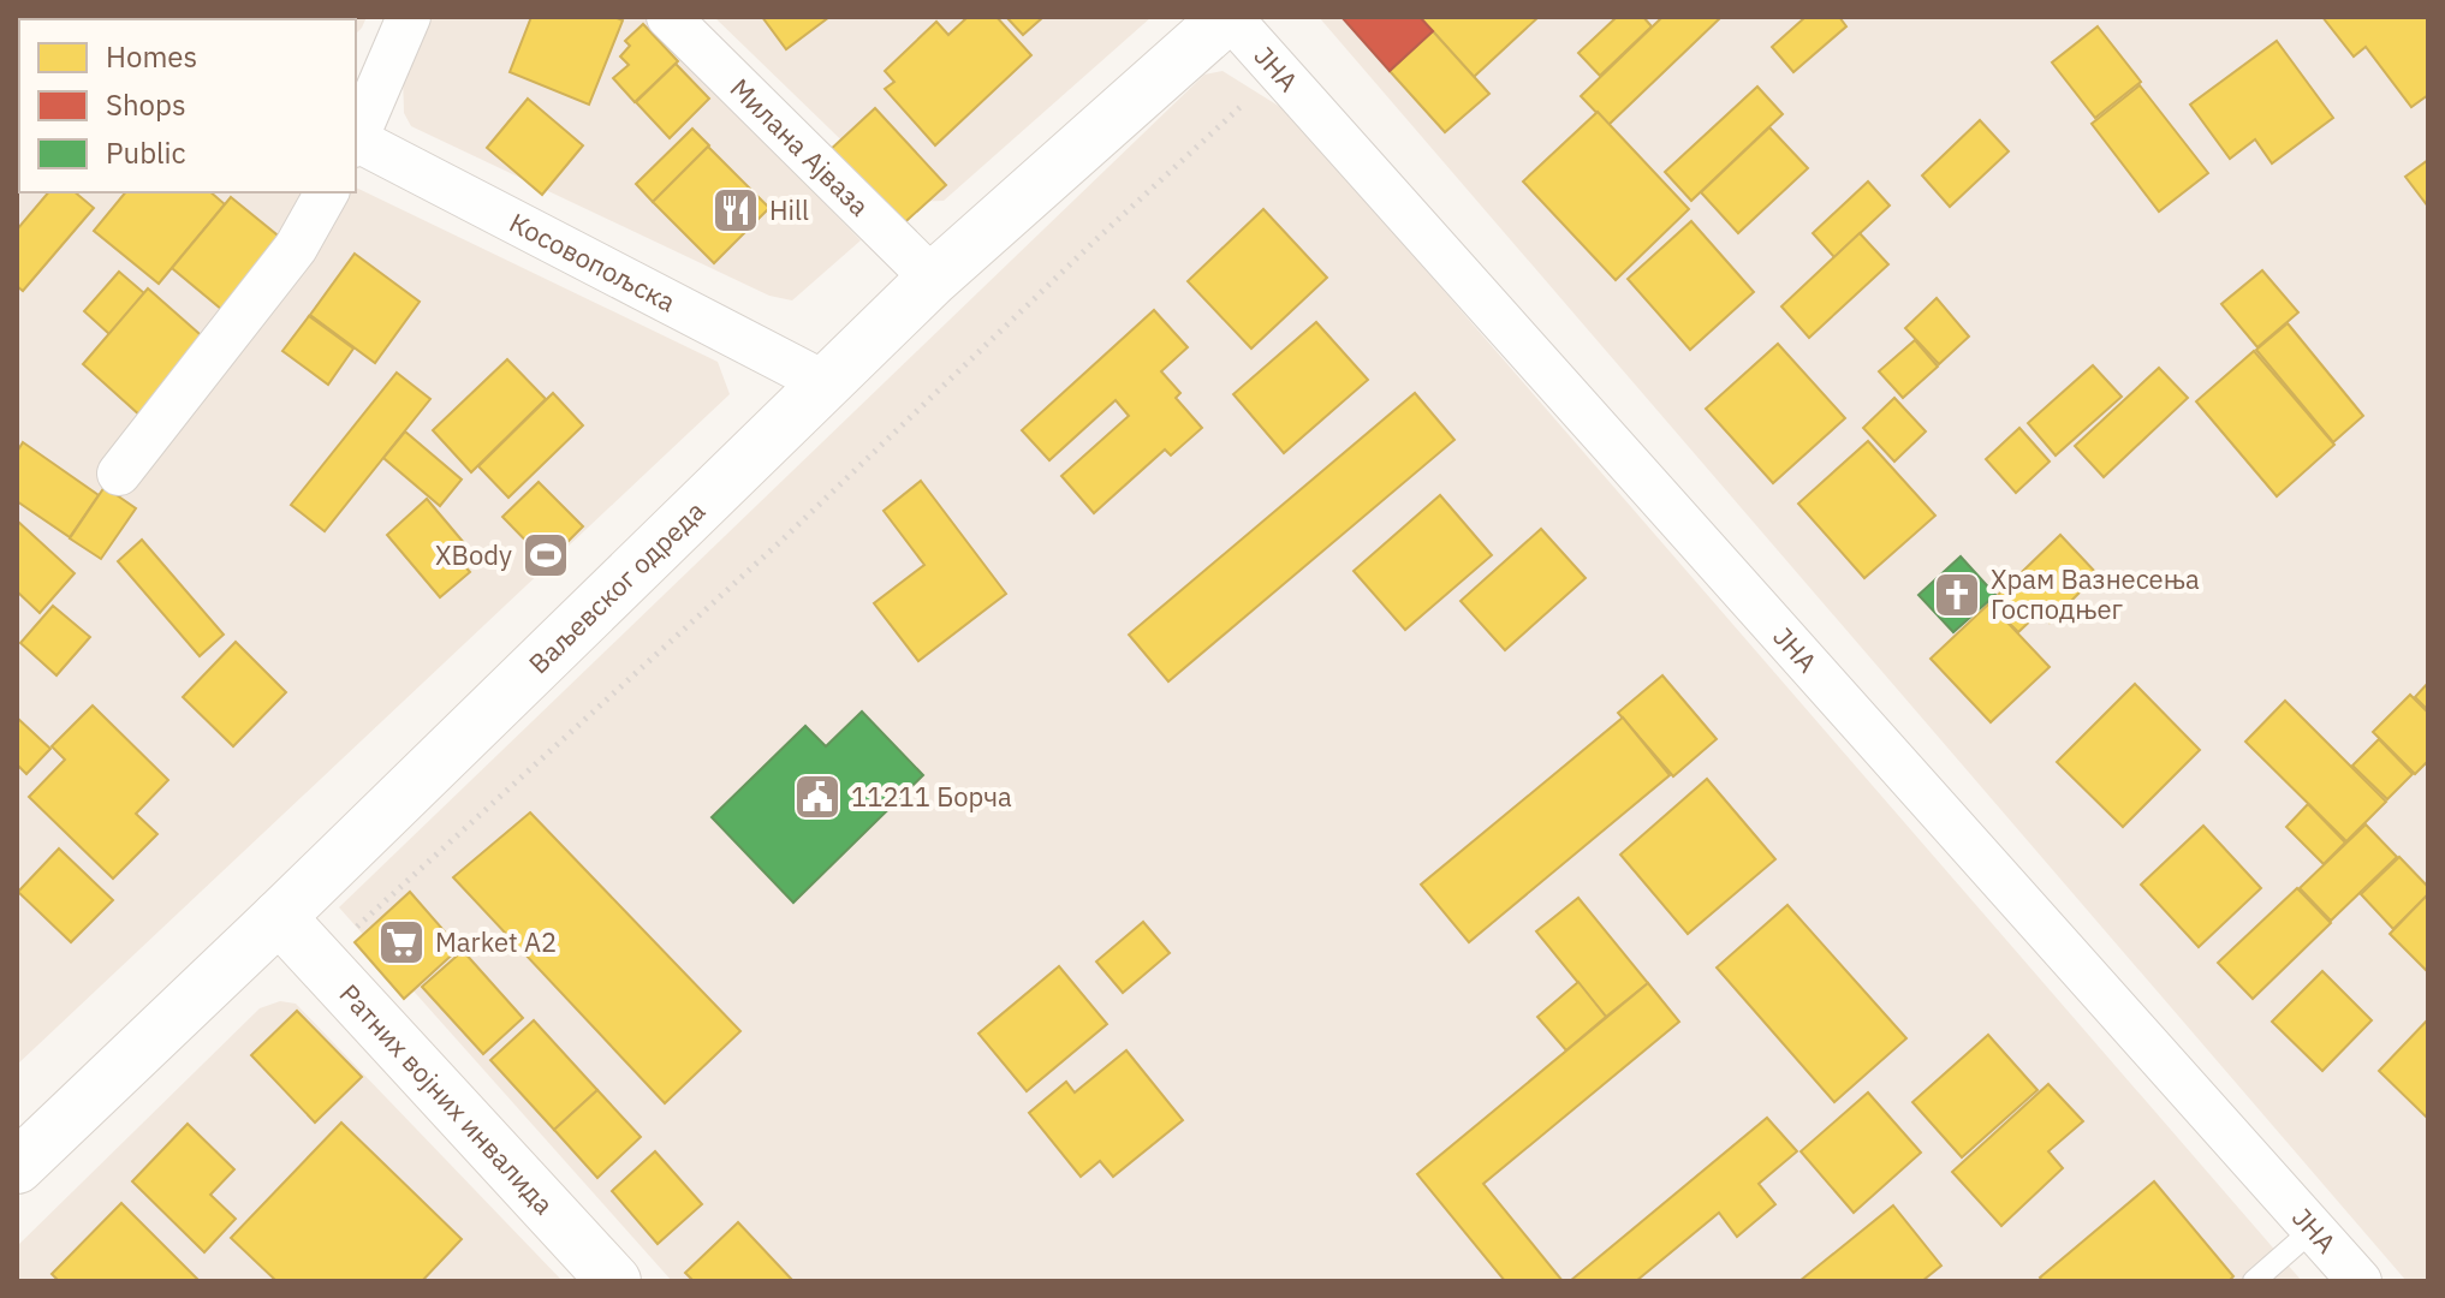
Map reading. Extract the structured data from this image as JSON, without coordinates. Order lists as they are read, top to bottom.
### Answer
{
  "streets": {
    "street": [
      "ЈНА",
      "Милана Ајваза",
      "Косовопољска",
      "Ваљевског одреда",
      "Ратних војних инвалида"
    ]
  },
  "crossings": [
    ["ЈНА", "Ваљевског одреда"],
    ["Милана Ајваза", "Ваљевског одреда"],
    ["Косовопољска", "Ваљевског одреда"],
    ["Ваљевског одреда", "Ратних војних инвалида"]
  ],
  "places": {
    "restaurant": ["Hill"],
    "sports": ["XBody"],
    "church": ["Храм Вазнесења Господњег"],
    "public building": ["11211 Борча"],
    "supermarket": ["Market A2"]
  },
  "legend": ["Homes", "Shops", "Public"]
}
